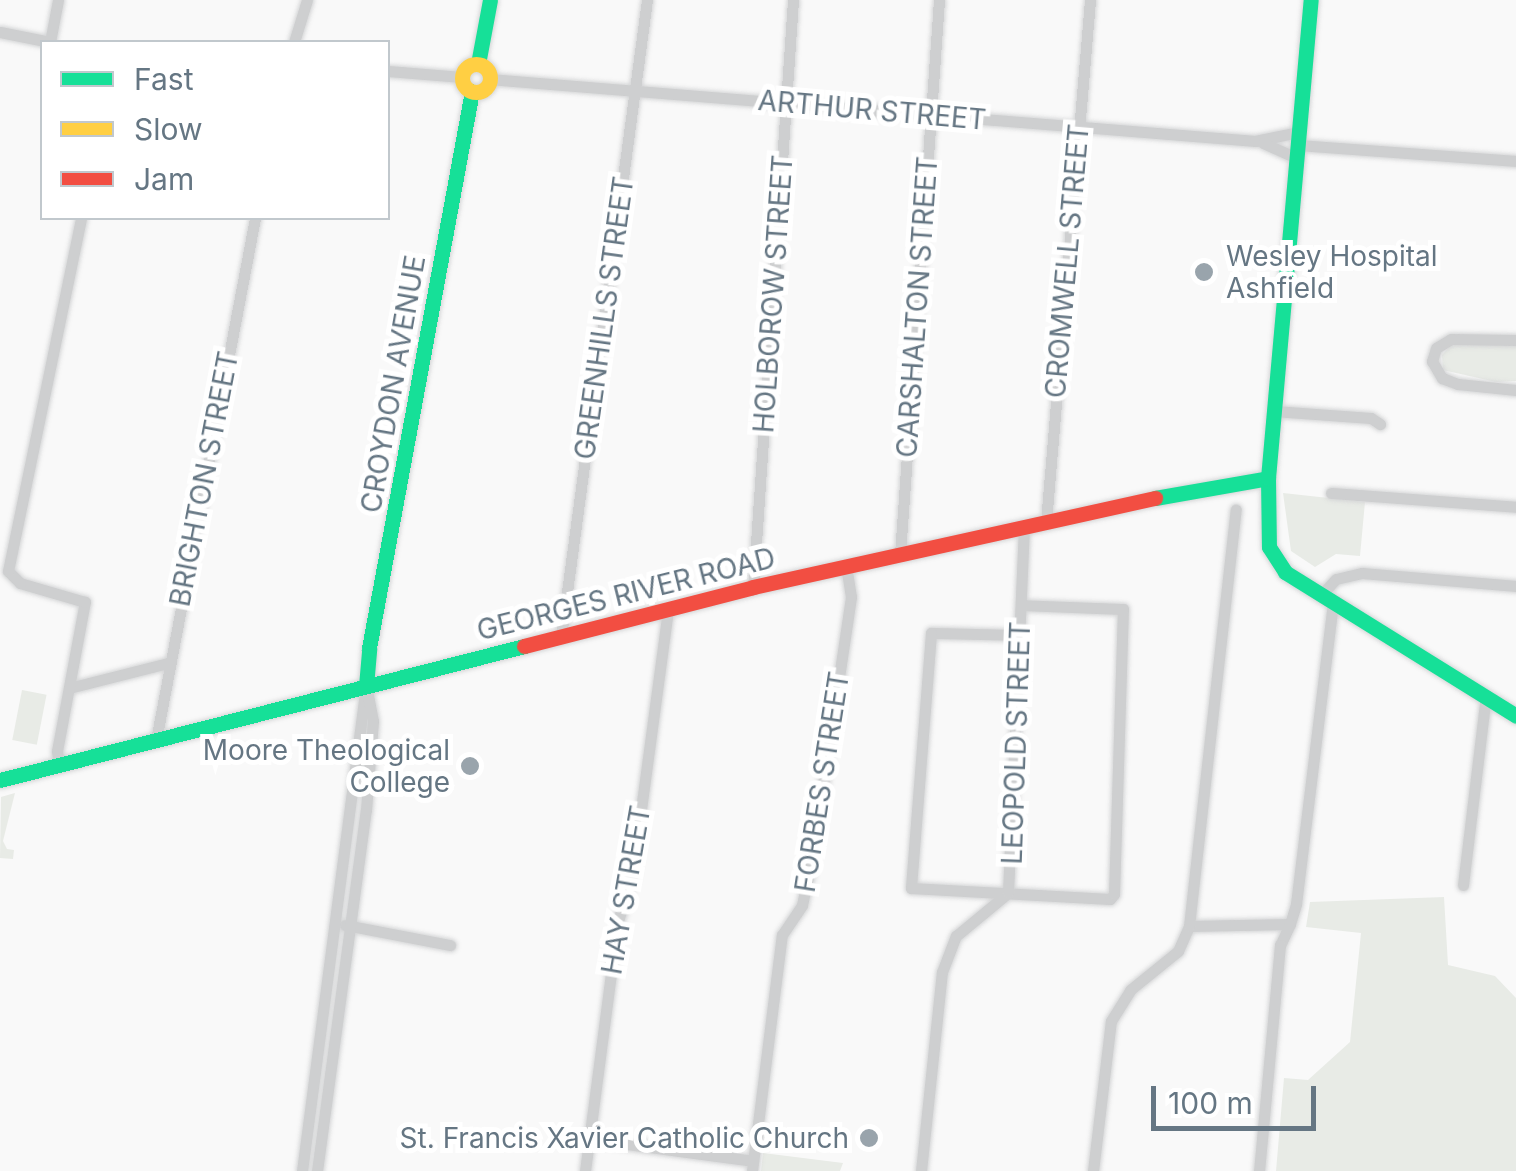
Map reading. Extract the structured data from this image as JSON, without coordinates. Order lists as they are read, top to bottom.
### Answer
{
  "streets": {
    "main road": ["CROYDON AVENUE", "GEORGES RIVER ROAD"],
    "street": [
      "ARTHUR STREET",
      "CROMWELL STREET",
      "HOLBOROW STREET",
      "CARSHALTON STREET",
      "GREENHILLS STREET",
      "BRIGHTON STREET",
      "LEOPOLD STREET",
      "FORBES STREET",
      "HAY STREET"
    ]
  },
  "crossings": [
    ["ARTHUR STREET", "CROMWELL STREET"],
    ["ARTHUR STREET", "HOLBOROW STREET"],
    ["ARTHUR STREET", "CARSHALTON STREET"],
    ["ARTHUR STREET", "GREENHILLS STREET"],
    ["ARTHUR STREET", "CROYDON AVENUE"],
    ["CROMWELL STREET", "GEORGES RIVER ROAD"],
    ["HOLBOROW STREET", "GEORGES RIVER ROAD"],
    ["CARSHALTON STREET", "GEORGES RIVER ROAD"],
    ["GREENHILLS STREET", "GEORGES RIVER ROAD"],
    ["CROYDON AVENUE", "GEORGES RIVER ROAD"],
    ["BRIGHTON STREET", "GEORGES RIVER ROAD"],
    ["GEORGES RIVER ROAD", "LEOPOLD STREET"],
    ["GEORGES RIVER ROAD", "FORBES STREET"],
    ["GEORGES RIVER ROAD", "HAY STREET"]
  ],
  "places": ["Wesley Hospital Ashfield", "Moore Theological College", "St. Francis Xavier Catholic Church"],
  "legend": ["Fast", "Slow", "Jam"],
  "scale_bar": "100 m"
}
